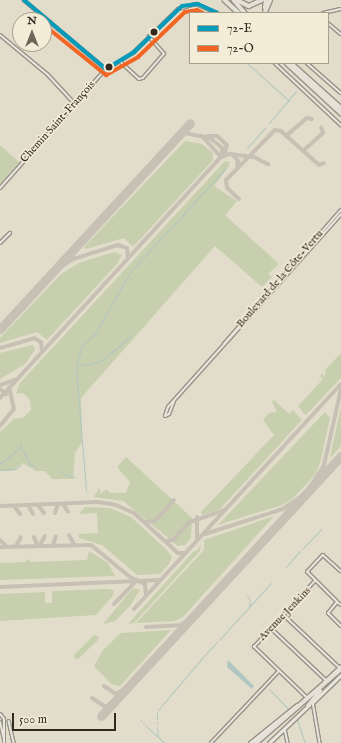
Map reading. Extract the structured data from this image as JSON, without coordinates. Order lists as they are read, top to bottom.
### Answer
{
  "streets": {
    "street": ["Chemin Saint-François", "Boulevard de la Côte-Vertu", "Avenue Jenkins"]
  },
  "lines": ["transit line 72-E", "transit line 72-O"],
  "legend": ["72-E", "72-O"],
  "scale_bar": "500 m",
  "north": "top"
}
